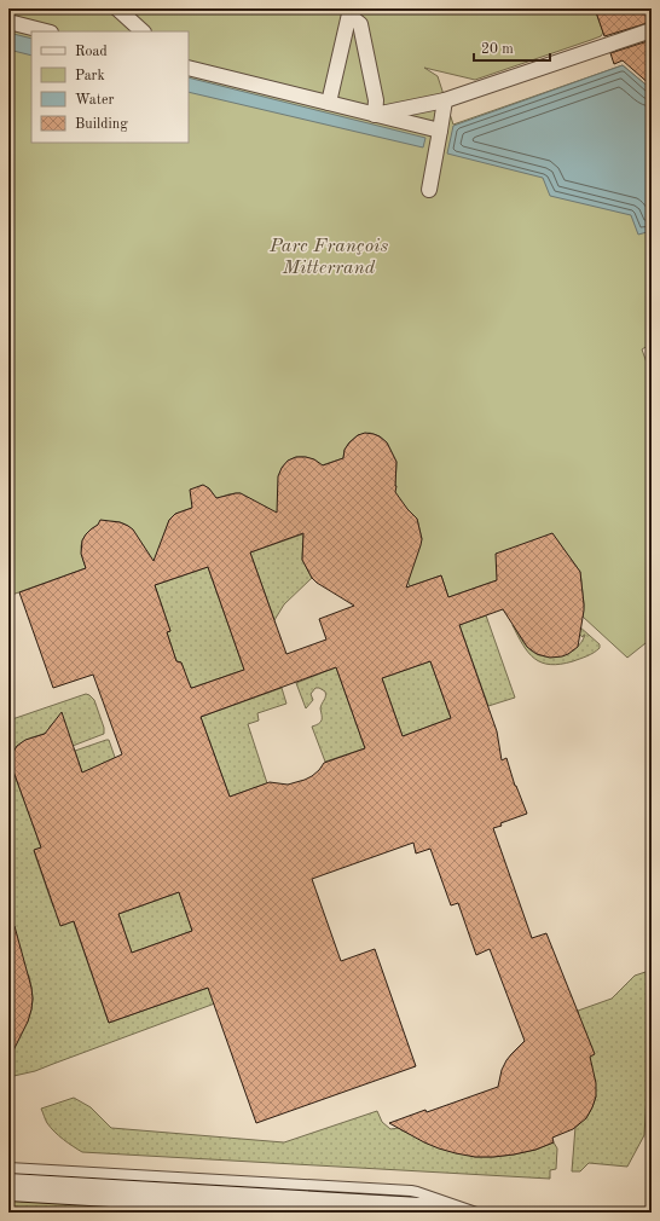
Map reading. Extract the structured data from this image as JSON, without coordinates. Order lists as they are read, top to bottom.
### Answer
{
  "parks": ["Parc François Mitterrand"],
  "legend": [
    "Road",
    "Park",
    "Water",
    "Building"
  ],
  "scale_bar": "20 m"
}
